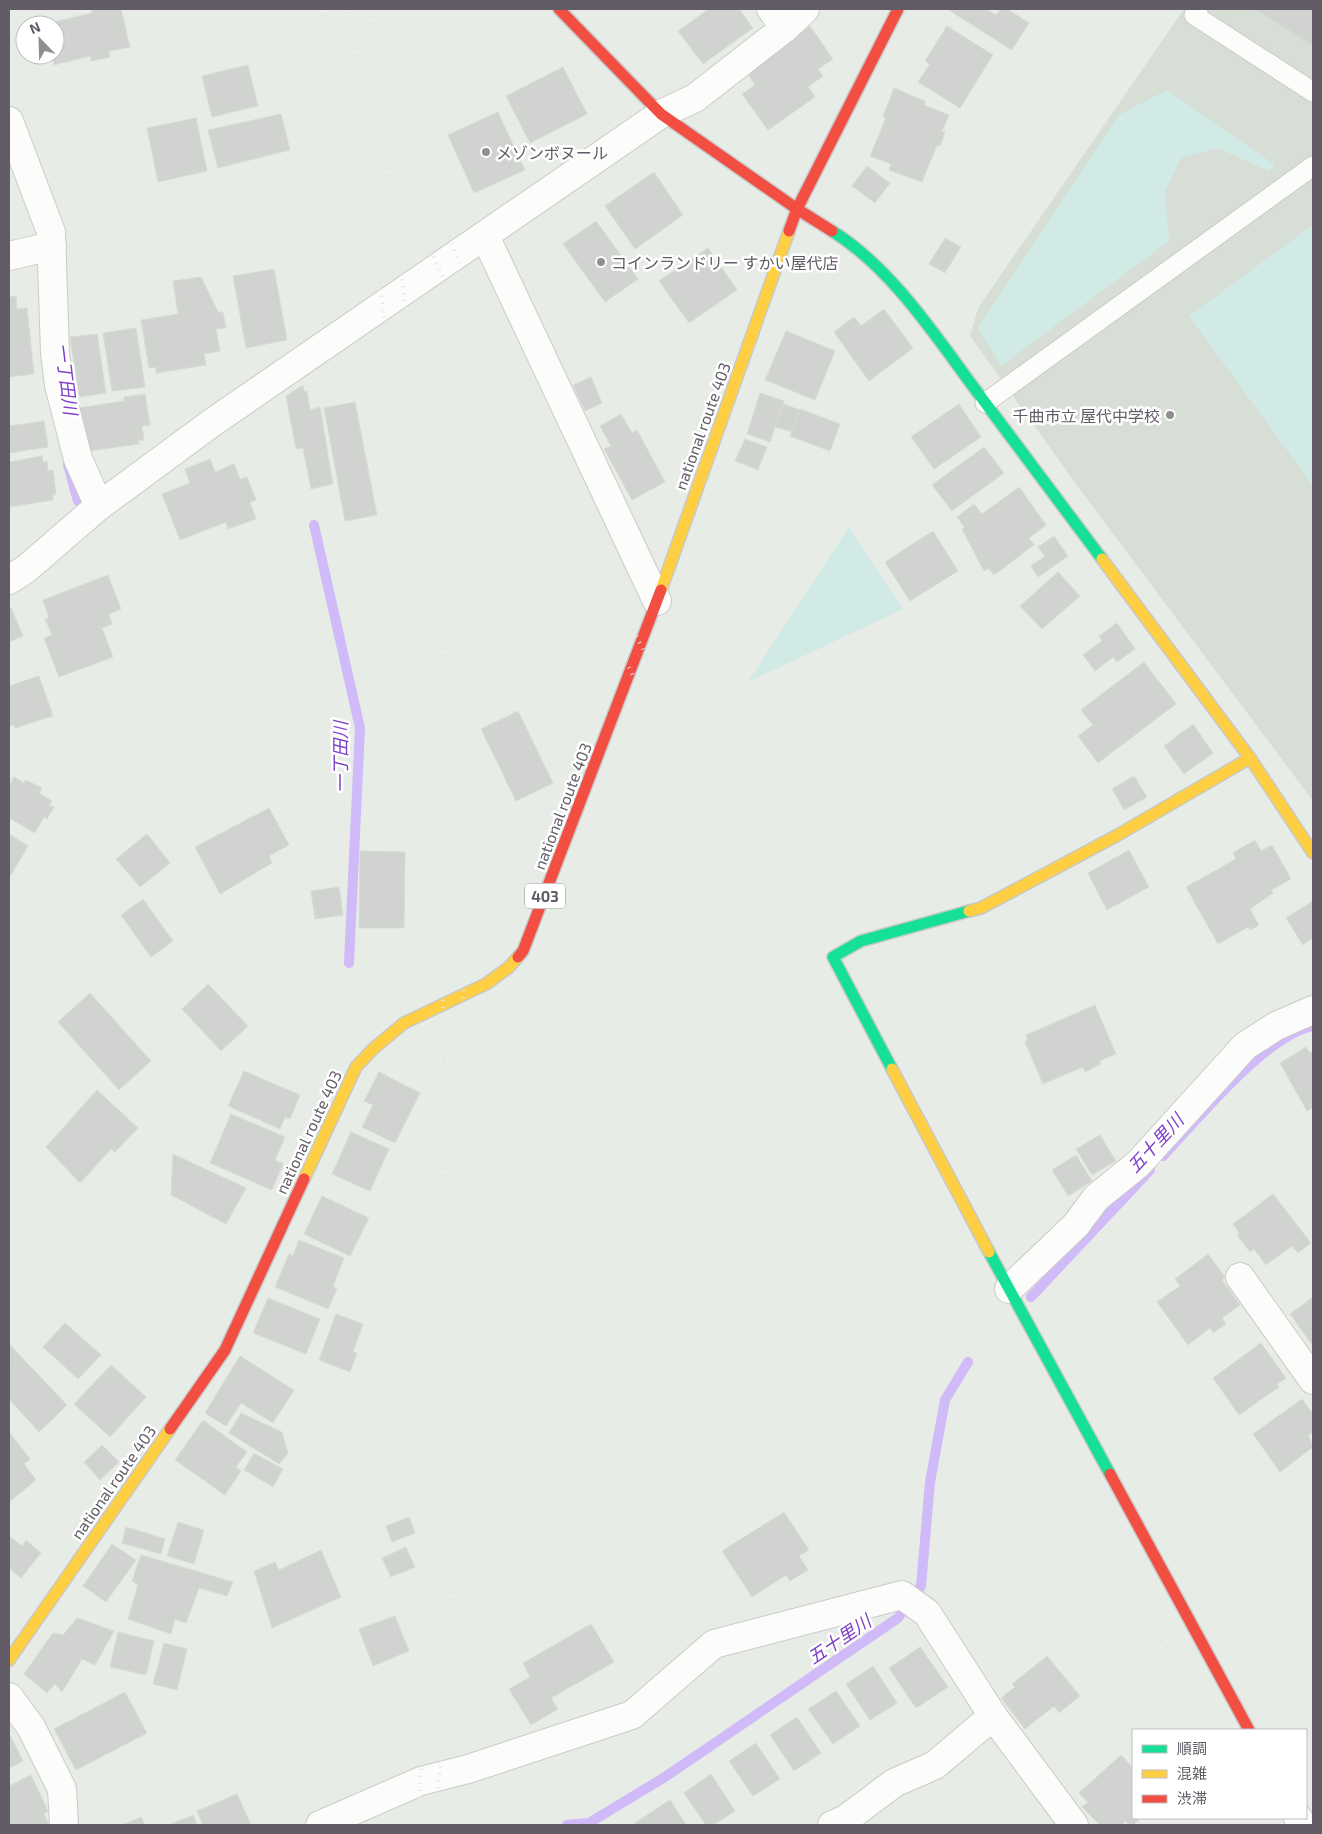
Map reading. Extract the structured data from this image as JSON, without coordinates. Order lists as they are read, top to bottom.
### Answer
{
  "streets": {
    "main road": ["national route 403", "403"]
  },
  "water": ["一丁田川", "五十里川"],
  "places": ["メゾンボヌール", "コインランドリー すかい屋代店", "千曲市立 屋代中学校"],
  "legend": ["順調", "混雑", "渋滞"],
  "north": "top left"
}
